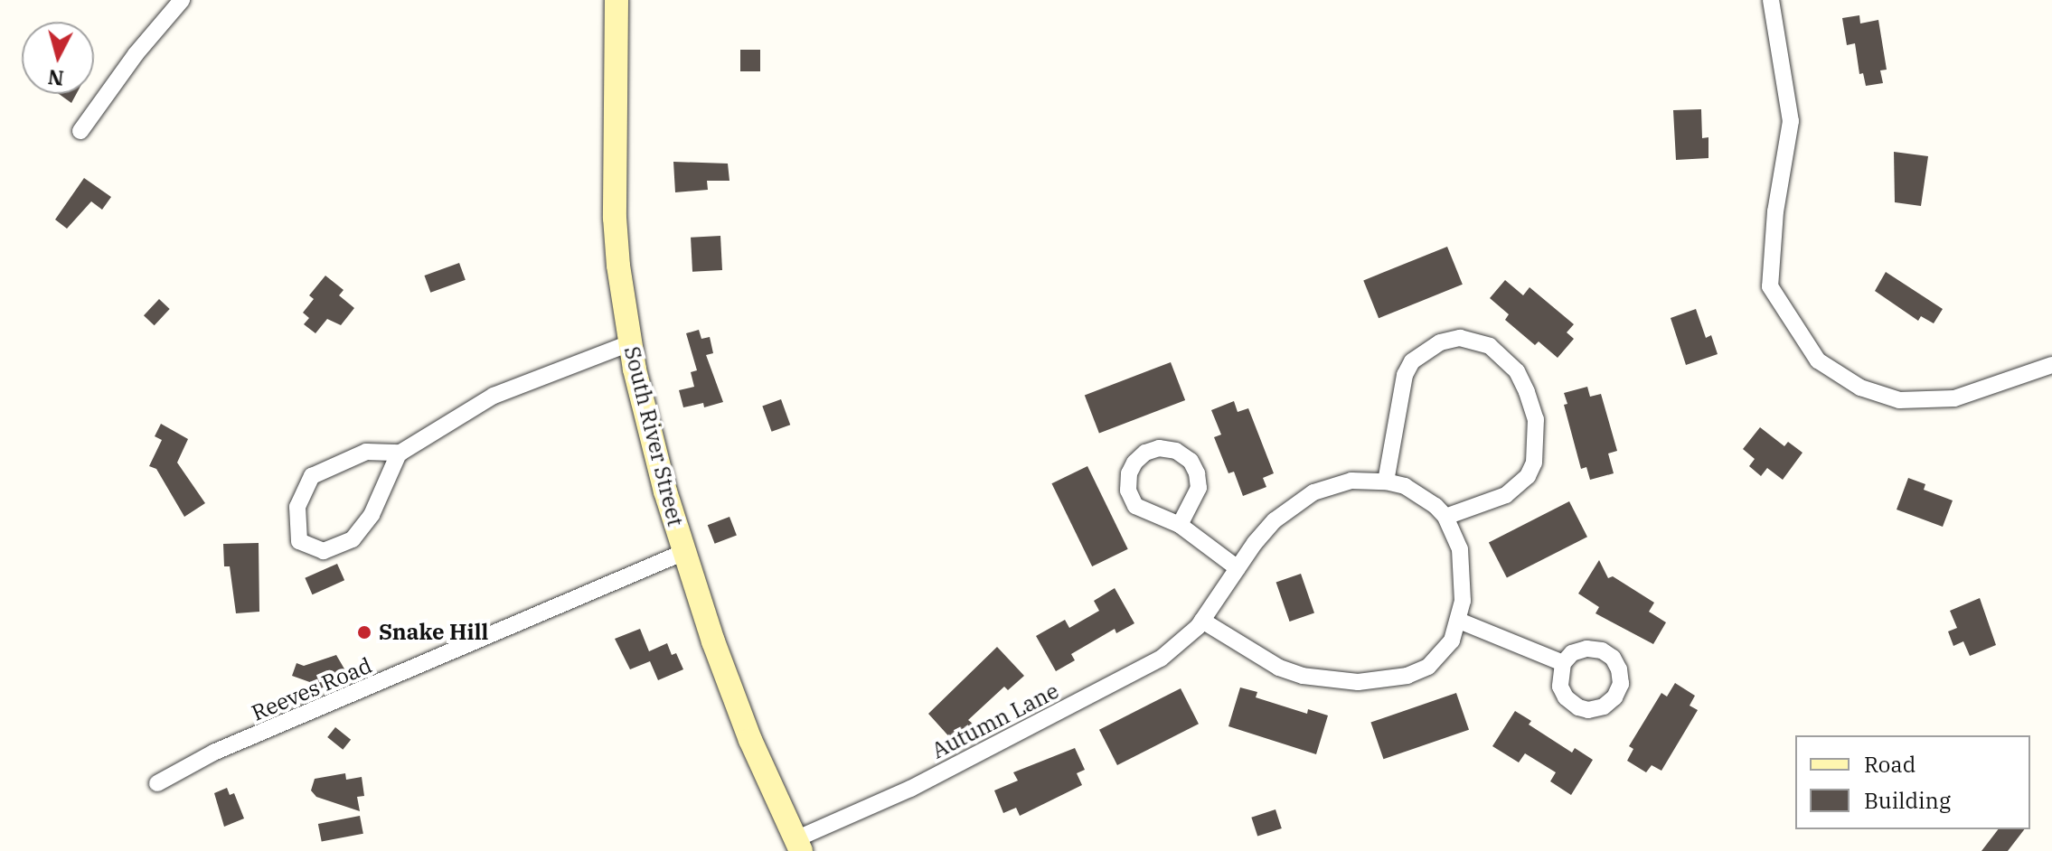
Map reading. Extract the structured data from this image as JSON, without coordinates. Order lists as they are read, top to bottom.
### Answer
{
  "streets": {
    "street": ["South River Street", "Reeves Road", "Autumn Lane"]
  },
  "crossings": [
    ["South River Street", "Reeves Road"],
    ["South River Street", "Autumn Lane"]
  ],
  "places": ["Snake Hill"],
  "legend": ["Road", "Building"],
  "north": "bottom"
}
